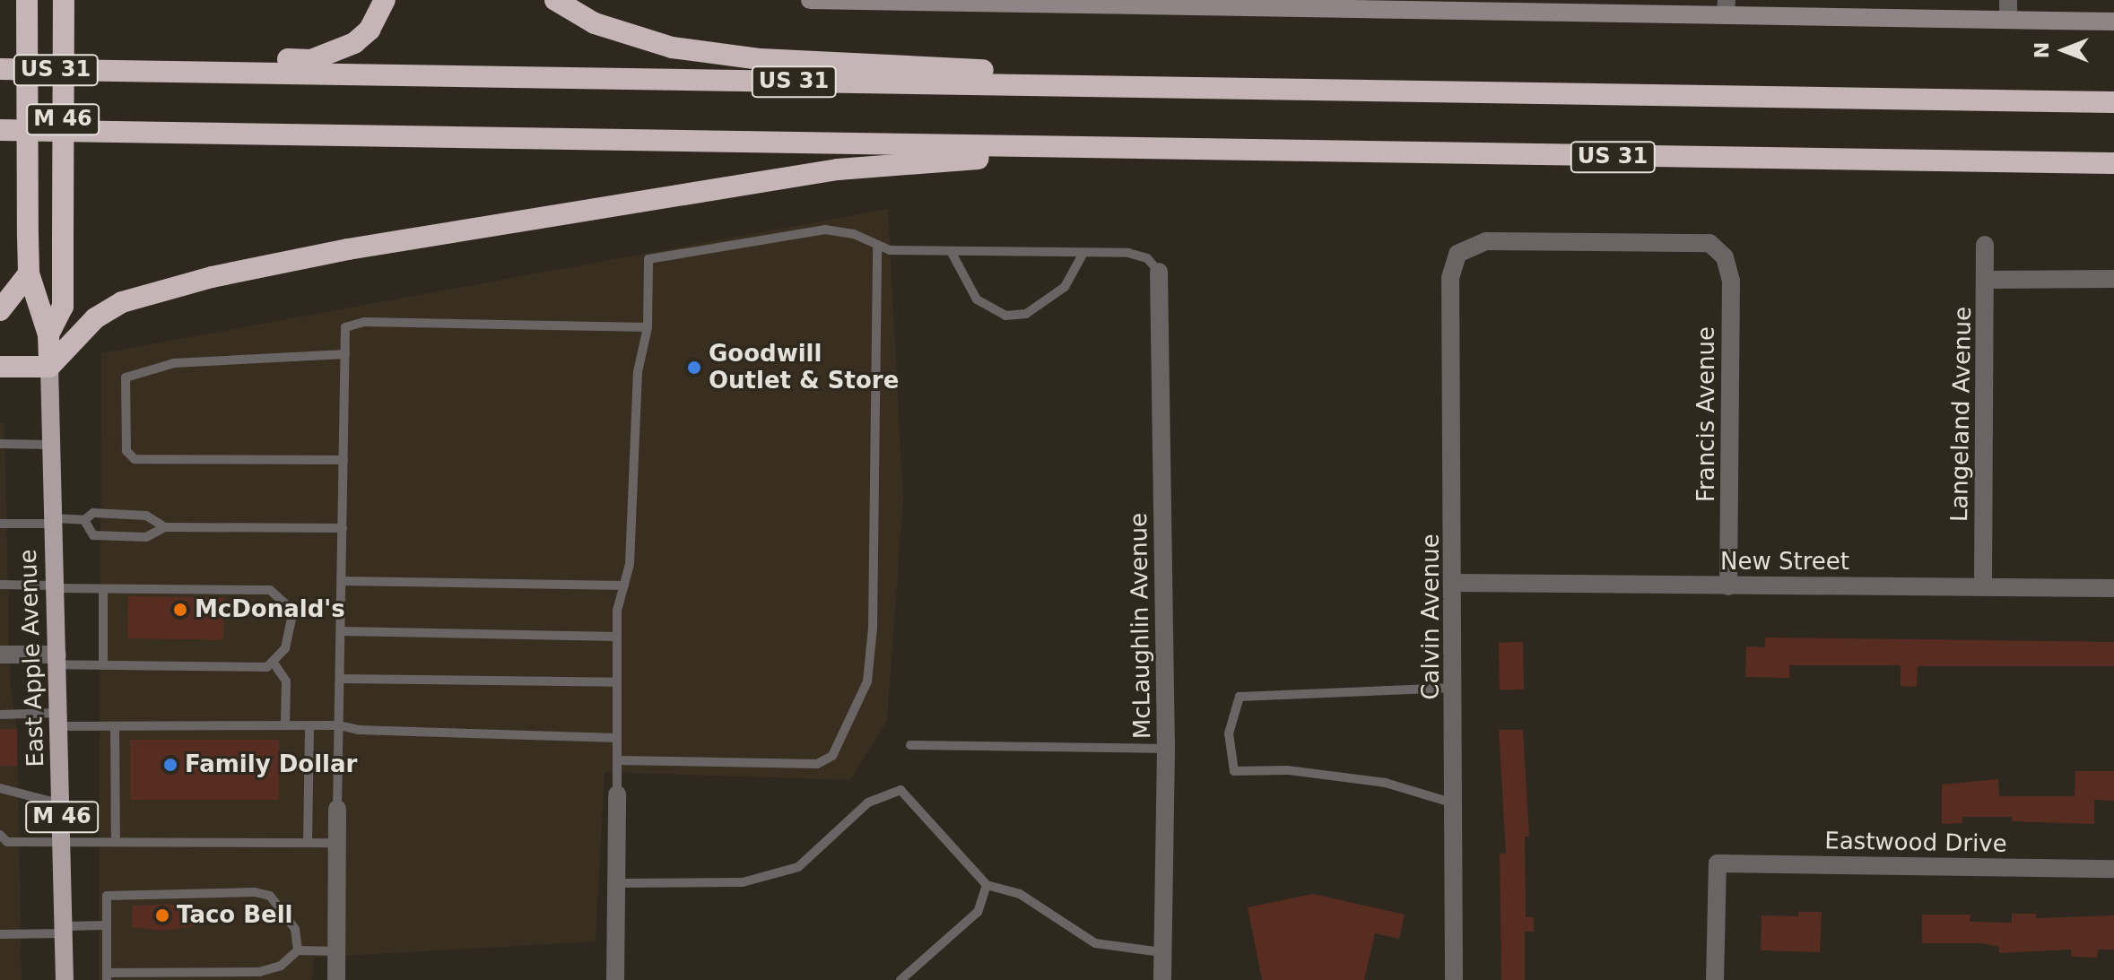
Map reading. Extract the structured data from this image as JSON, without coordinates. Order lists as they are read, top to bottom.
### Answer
{
  "streets": {
    "highway": ["US 31", "M 46", "East Apple Avenue"],
    "street": [
      "Francis Avenue",
      "Langeland Avenue",
      "New Street",
      "Calvin Avenue",
      "McLaughlin Avenue",
      "Eastwood Drive"
    ]
  },
  "crossings": [
    ["Francis Avenue", "New Street"],
    ["Francis Avenue", "Calvin Avenue"],
    ["Langeland Avenue", "New Street"],
    ["New Street", "Calvin Avenue"]
  ],
  "places": [
    "Goodwill Outlet & Store",
    "McDonald's",
    "Family Dollar",
    "Taco Bell"
  ],
  "north": "left"
}
